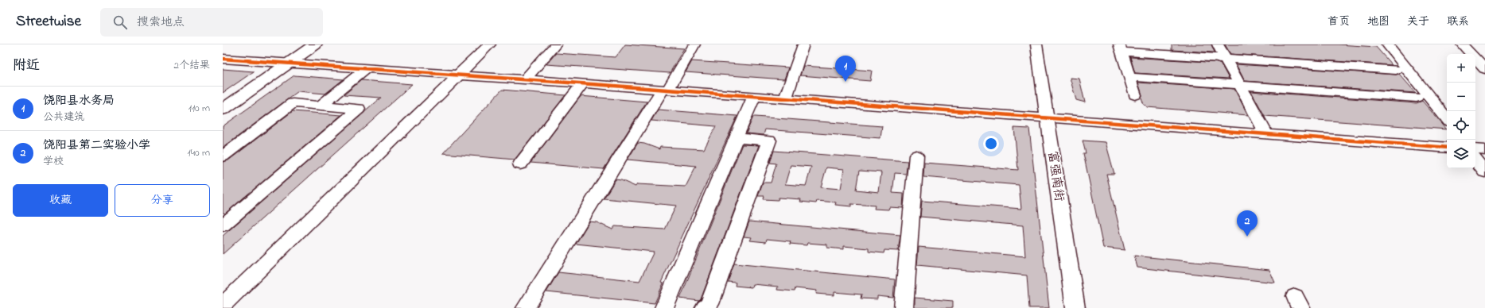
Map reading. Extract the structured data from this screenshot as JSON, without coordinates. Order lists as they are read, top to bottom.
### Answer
{
  "streets": {
    "street": ["富强南街"]
  },
  "page": {
    "header": "Streetwise",
    "search": "搜索地点",
    "nav": [
      "首页",
      "地图",
      "关于",
      "联系"
    ],
    "heading": ["附近", "2个结果"],
    "map_buttons": ["+", "−"],
    "pins": ["1", "2"],
    "list": [
      {
        "mark": "1",
        "name": "饶阳县水务局",
        "note": "公共建筑",
        "value": "110 m"
      },
      {
        "mark": "2",
        "name": "饶阳县第二实验小学",
        "note": "学校",
        "value": "140 m"
      }
    ],
    "buttons": ["收藏", "分享"]
  }
}
